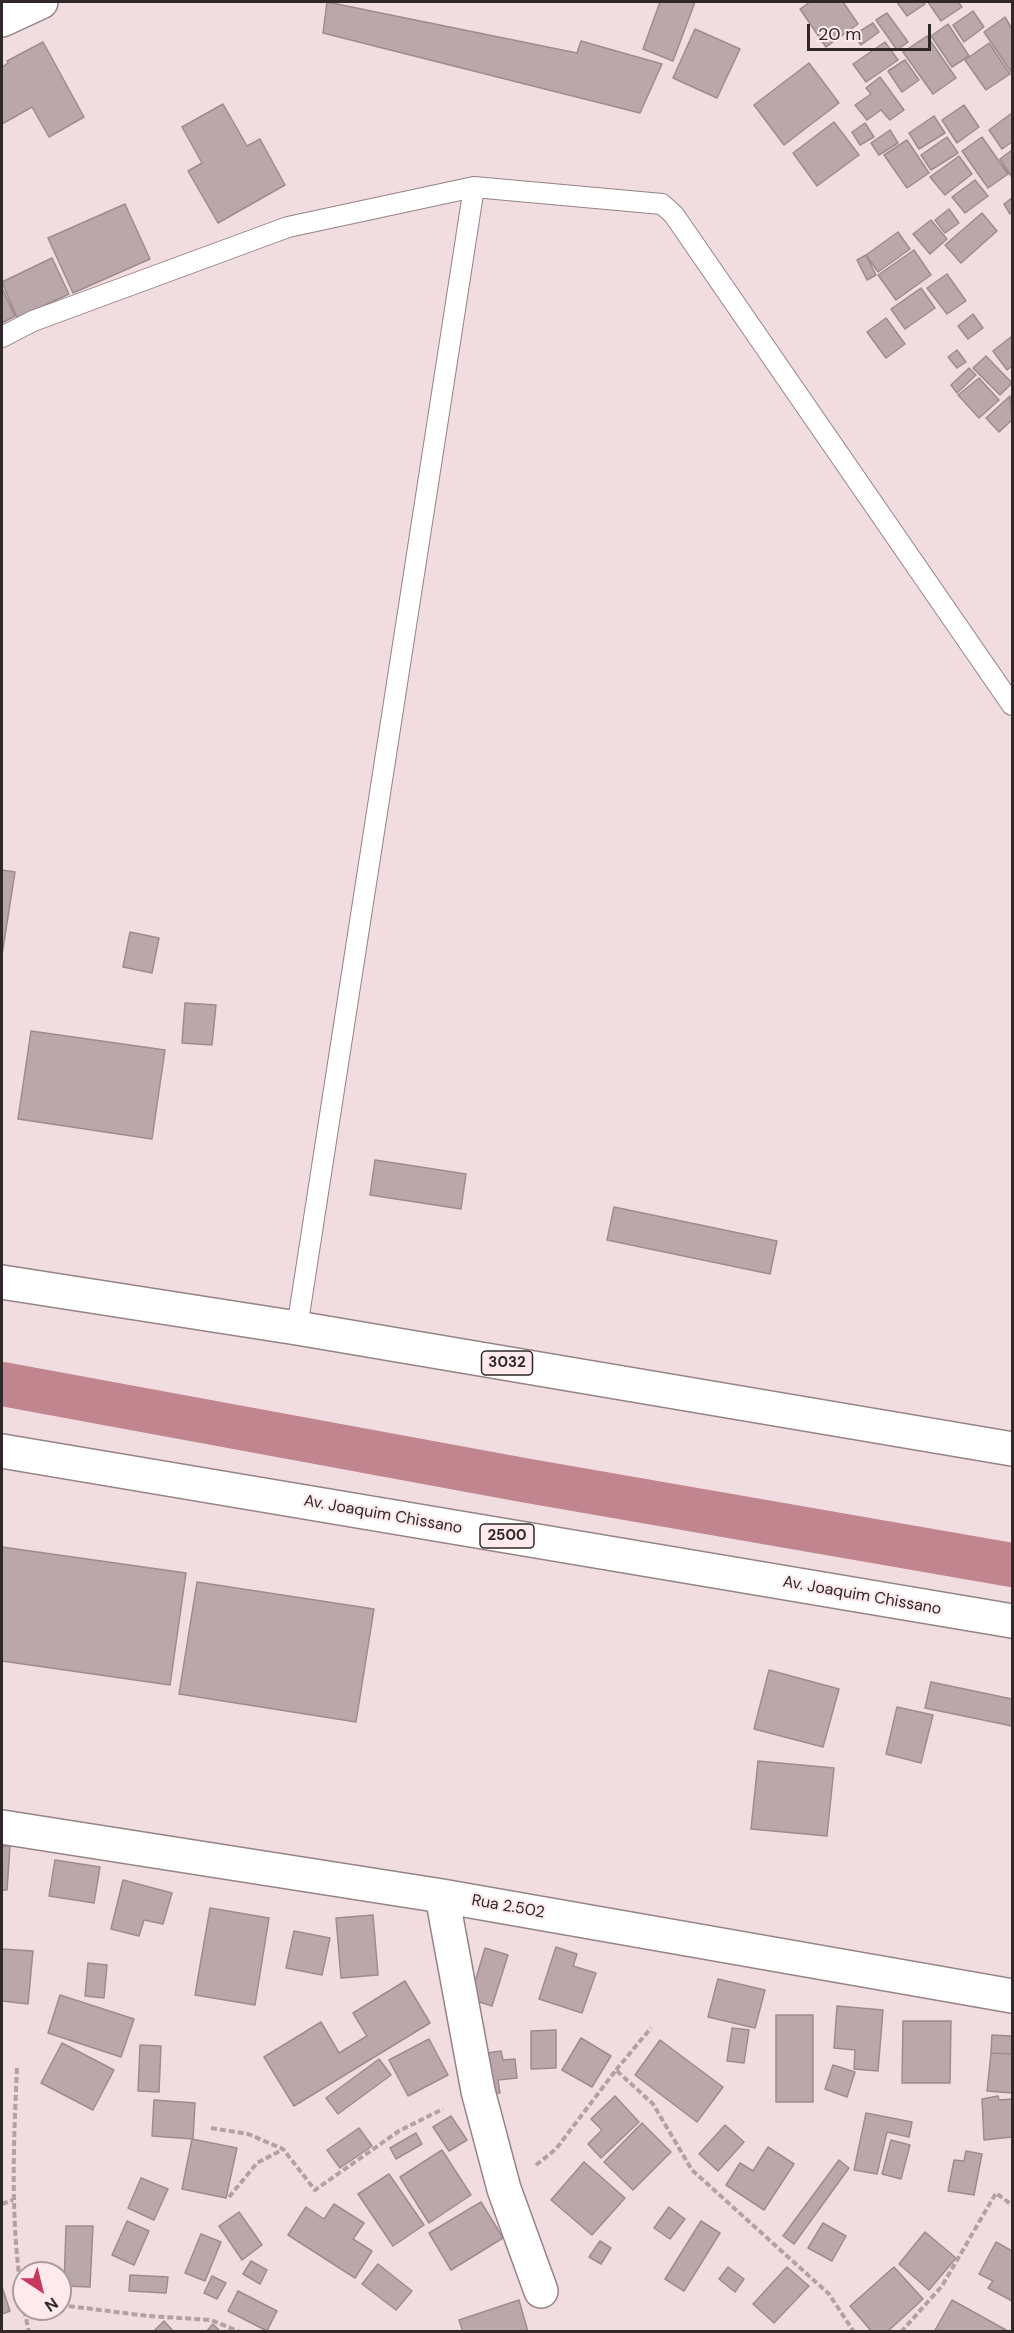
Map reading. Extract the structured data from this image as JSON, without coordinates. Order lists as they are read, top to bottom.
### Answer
{
  "streets": {
    "main road": [
      "3032",
      "Av. Joaquim Chissano",
      "2500",
      "Rua 2.502"
    ]
  },
  "scale_bar": "20 m",
  "north": "bottom right"
}
